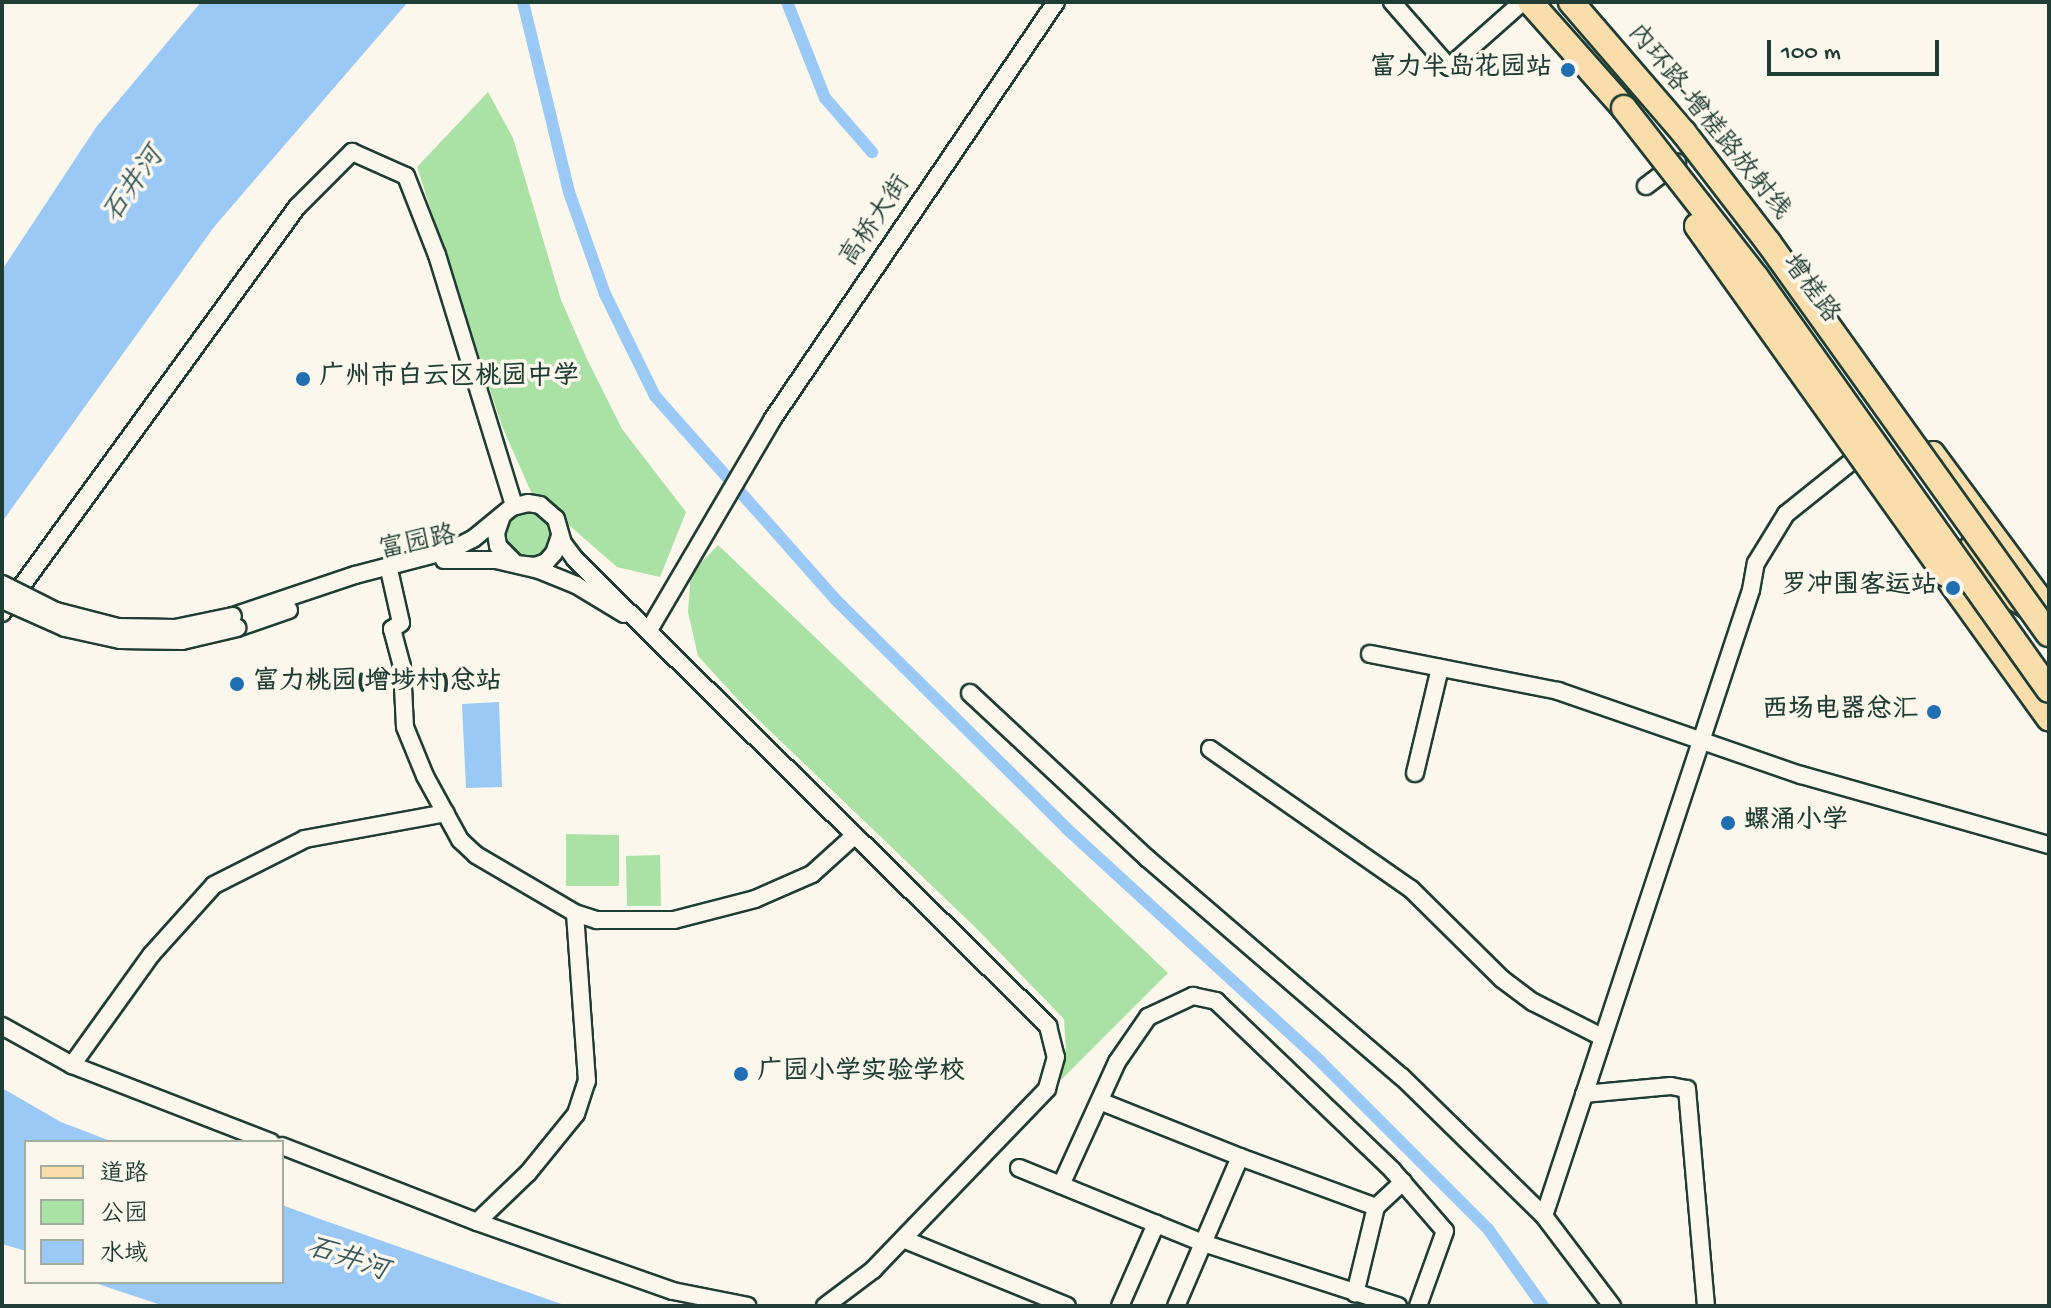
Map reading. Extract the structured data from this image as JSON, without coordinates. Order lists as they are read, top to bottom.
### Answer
{
  "streets": {
    "highway": ["内环路-增槎路放射线", "增槎路"],
    "street": ["高桥大街", "富园路"]
  },
  "crossings": [
    ["高桥大街", "富园路"]
  ],
  "water": ["石井河"],
  "places": [
    "富力半岛花园站",
    "广州市白云区桃园中学",
    "罗冲围客运站",
    "富力桃园(增埗村)总站",
    "西场电器总汇",
    "螺涌小学",
    "广园小学实验学校"
  ],
  "legend": ["道路", "公园", "水域"],
  "scale_bar": "100 m"
}
